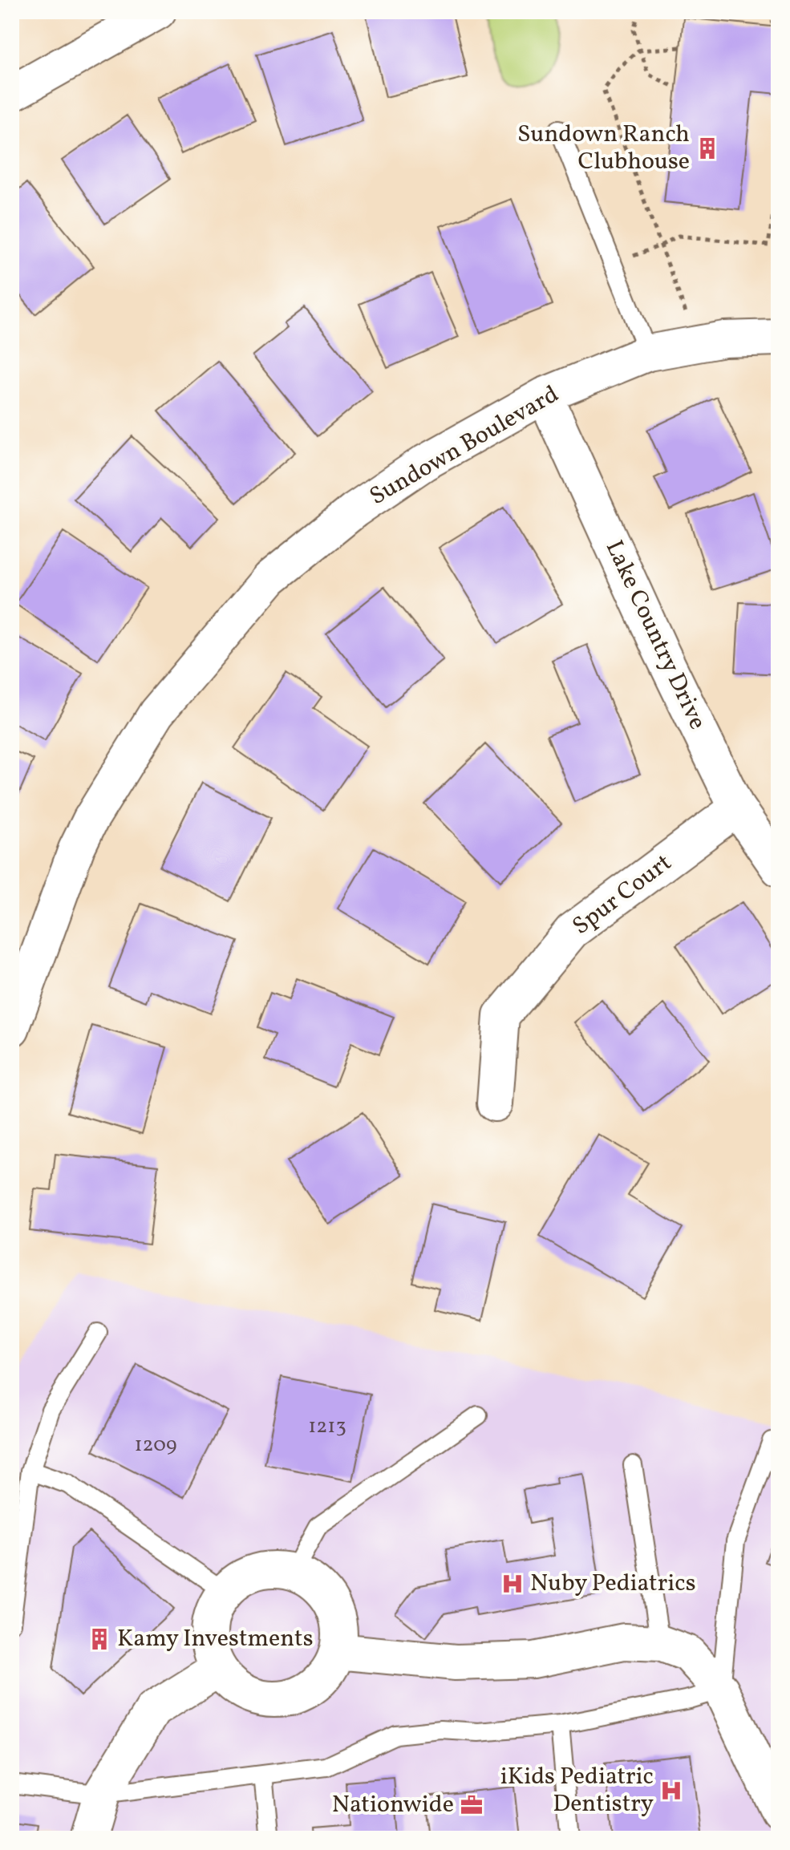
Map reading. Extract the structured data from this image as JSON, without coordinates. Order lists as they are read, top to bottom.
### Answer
{
  "streets": {
    "street": ["Sundown Boulevard", "Lake Country Drive", "Spur Court"]
  },
  "crossings": [
    ["Sundown Boulevard", "Lake Country Drive"],
    ["Lake Country Drive", "Spur Court"]
  ],
  "places": {
    "building": ["Sundown Ranch Clubhouse", "Kamy Investments"],
    "hospital": ["Nuby Pediatrics", "iKids Pediatric Dentistry"],
    "office": ["Nationwide"]
  },
  "house_numbers": ["1213", "1209"]
}
